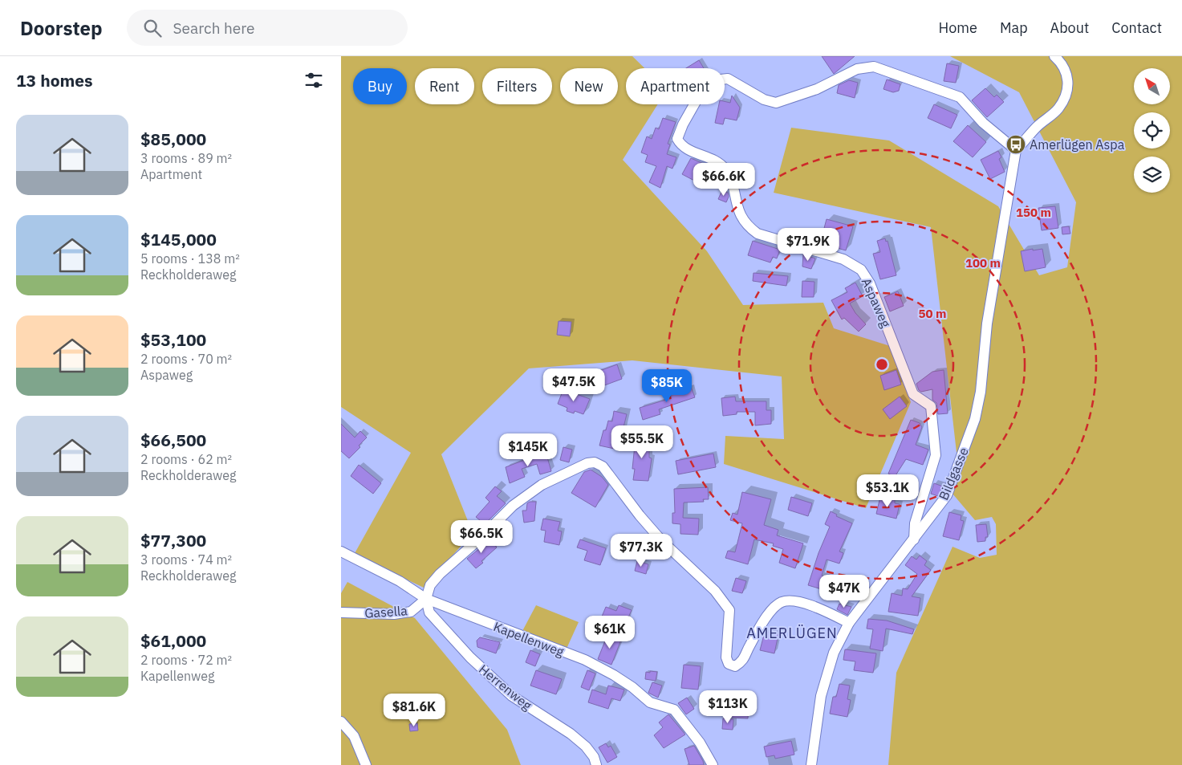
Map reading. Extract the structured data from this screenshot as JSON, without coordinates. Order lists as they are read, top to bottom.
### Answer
{
  "streets": {
    "street": [
      "Aspaweg",
      "Bildgasse",
      "Gasella",
      "Kapellenweg",
      "Herrenweg"
    ]
  },
  "crossings": [
    ["Aspaweg", "Bildgasse"],
    ["Gasella", "Kapellenweg"],
    ["Gasella", "Herrenweg"],
    ["Kapellenweg", "Herrenweg"]
  ],
  "districts": ["AMERLÜGEN"],
  "places": {
    "bus stop": ["Amerlügen Aspa"]
  },
  "north": "top left",
  "page": {
    "header": "Doorstep",
    "search": "Search here",
    "nav": [
      "Home",
      "Map",
      "About",
      "Contact"
    ],
    "heading": "13 homes",
    "chip": [
      "Buy",
      "Rent",
      "Filters",
      "New",
      "Apartment"
    ],
    "list": [
      {
        "name": "$85,000",
        "note": "3 rooms · 89 m² · Apartment"
      },
      {
        "name": "$145,000",
        "note": "5 rooms · 138 m² · Reckholderaweg"
      },
      {
        "name": "$53,100",
        "note": "2 rooms · 70 m² · Aspaweg"
      },
      {
        "name": "$66,500",
        "note": "2 rooms · 62 m² · Reckholderaweg"
      },
      {
        "name": "$77,300",
        "note": "3 rooms · 74 m² · Reckholderaweg"
      },
      {
        "name": "$61,000",
        "note": "2 rooms · 72 m² · Kapellenweg"
      }
    ],
    "price": [
      "$66.6K",
      "$71.9K",
      "$47.5K",
      "$85K",
      "$55.5K",
      "$145K",
      "$53.1K",
      "$66.5K",
      "$77.3K",
      "$47K",
      "$61K",
      "$113K",
      "$81.6K"
    ]
  },
  "rings": ["150 m", "100 m", "50 m"]
}
